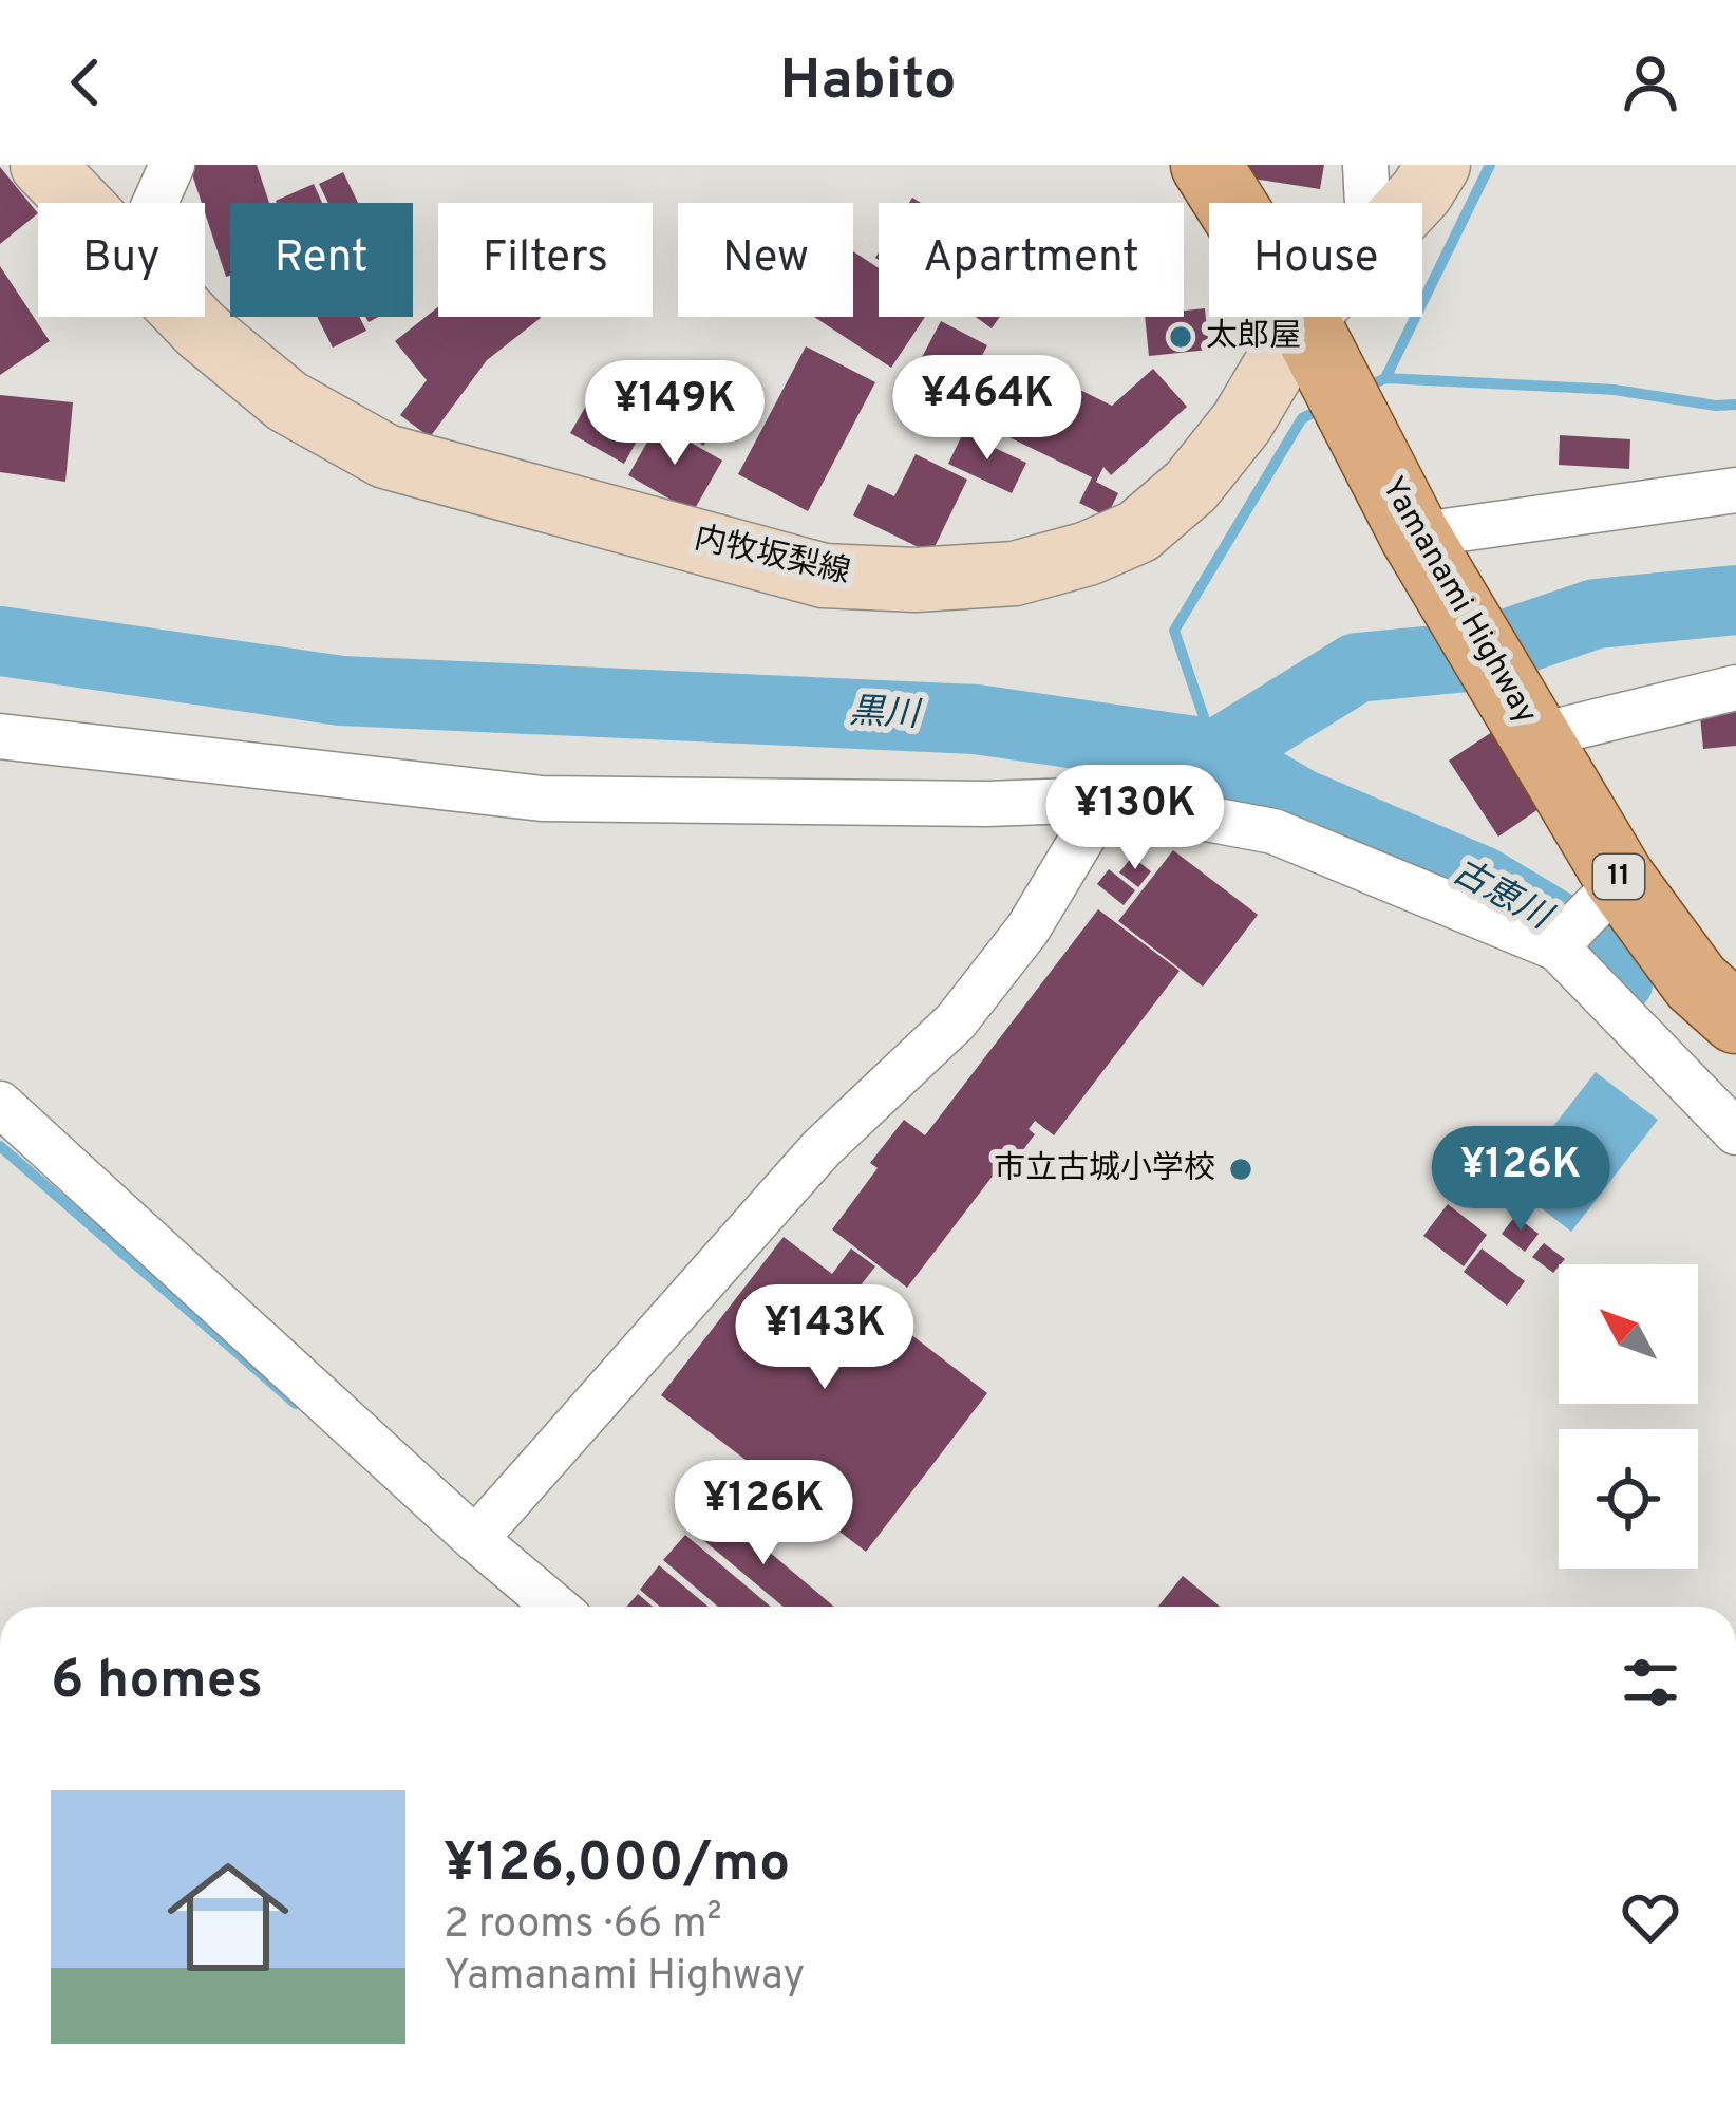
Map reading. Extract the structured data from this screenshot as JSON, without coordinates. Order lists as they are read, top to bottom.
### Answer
{
  "streets": {
    "main road": ["内牧坂梨線", "Yamanami Highway", "11"]
  },
  "crossings": [
    ["内牧坂梨線", "Yamanami Highway"]
  ],
  "water": ["黒川", "古恵川"],
  "places": ["太郎屋", "市立古城小学校"],
  "north": "top left",
  "page": {
    "header": "Habito",
    "chip": [
      "Buy",
      "Rent",
      "Filters",
      "New",
      "Apartment",
      "House"
    ],
    "price": [
      "¥464K",
      "¥149K",
      "¥130K",
      "¥126K",
      "¥143K",
      "¥126K"
    ],
    "heading": "6 homes",
    "list": [
      {
        "name": "¥126,000/mo",
        "note": "2 rooms · 66 m² · Yamanami Highway"
      }
    ]
  }
}
